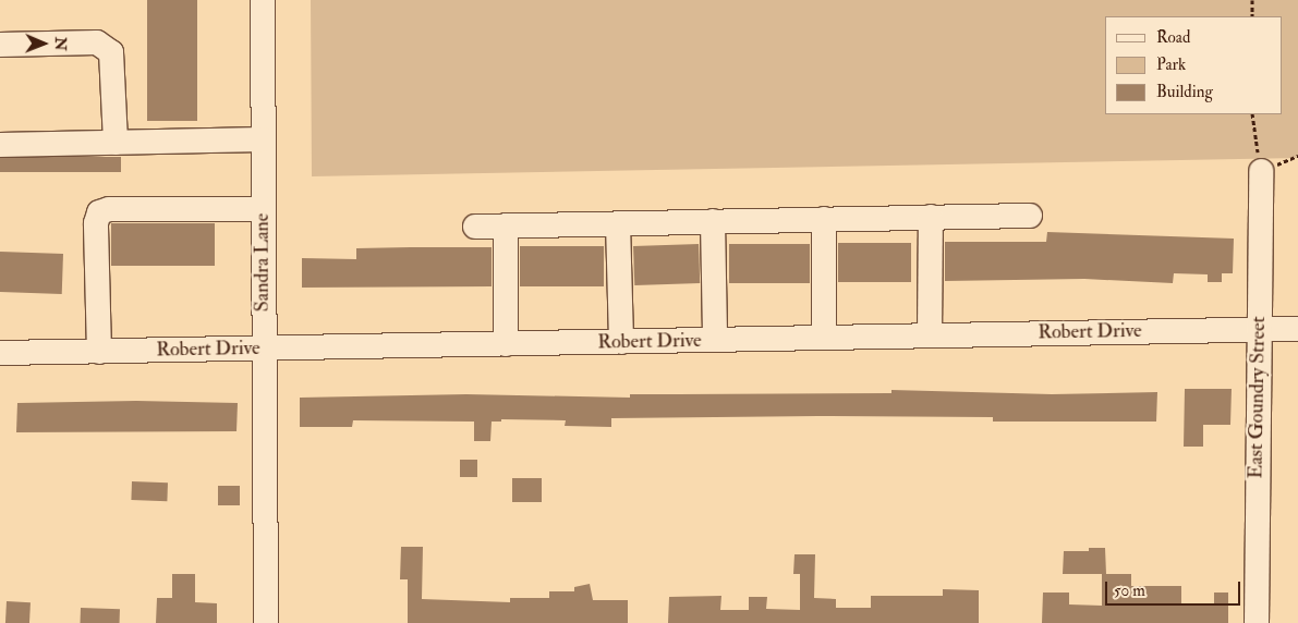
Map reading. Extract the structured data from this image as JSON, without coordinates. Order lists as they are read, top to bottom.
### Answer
{
  "streets": {
    "street": ["Sandra Lane", "Robert Drive", "East Goundry Street"]
  },
  "crossings": [
    ["Sandra Lane", "Robert Drive"],
    ["Robert Drive", "East Goundry Street"]
  ],
  "legend": ["Road", "Park", "Building"],
  "scale_bar": "50 m",
  "north": "right"
}
